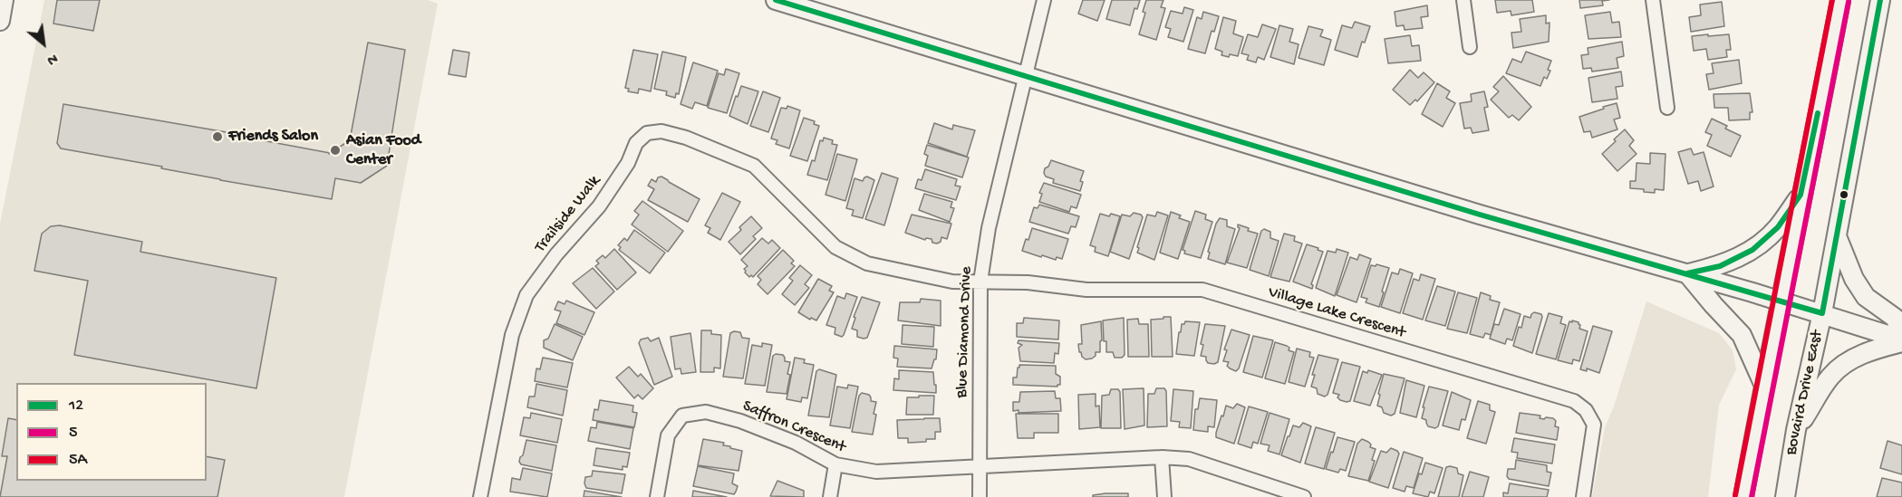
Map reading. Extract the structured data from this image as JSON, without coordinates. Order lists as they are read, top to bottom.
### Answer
{
  "streets": {
    "main road": ["Bovaird Drive East"],
    "street": [
      "Trailside Walk",
      "Village Lake Crescent",
      "Blue Diamond Drive",
      "Saffron Crescent"
    ]
  },
  "crossings": [
    ["Trailside Walk", "Village Lake Crescent"],
    ["Trailside Walk", "Blue Diamond Drive"],
    ["Village Lake Crescent", "Blue Diamond Drive"],
    ["Blue Diamond Drive", "Saffron Crescent"]
  ],
  "places": ["Friends Salon", "Asian Food Center"],
  "lines": ["transit line 12", "transit line 5A", "transit line 5"],
  "legend": ["12", "5", "5A"],
  "north": "bottom right"
}
